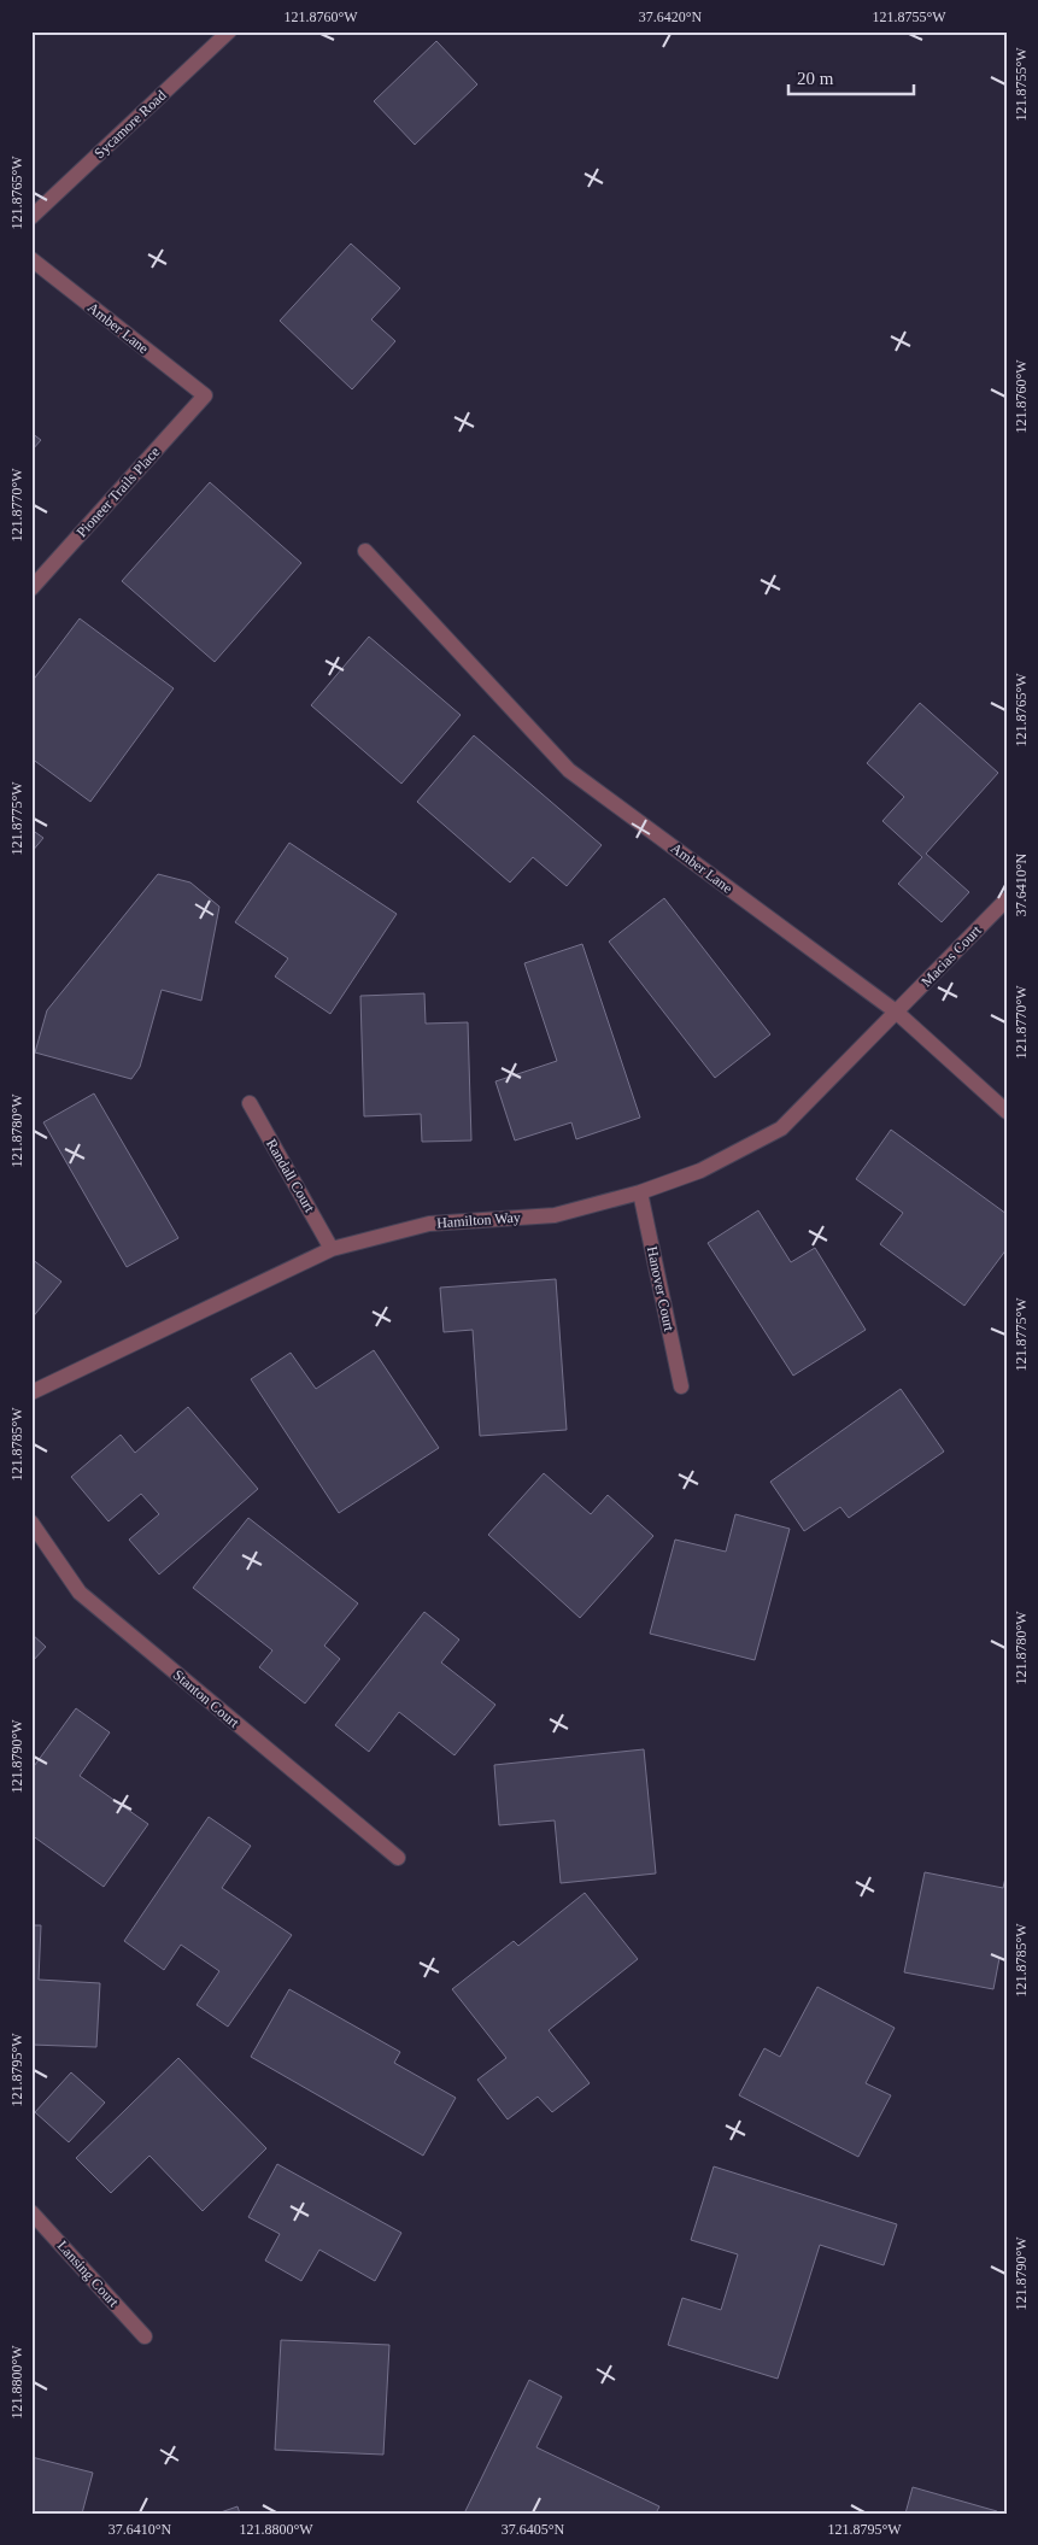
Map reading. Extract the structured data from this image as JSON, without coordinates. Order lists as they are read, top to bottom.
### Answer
{
  "streets": {
    "street": [
      "Sycamore Road",
      "Amber Lane",
      "Pioneer Trails Place",
      "Macias Court",
      "Randall Court",
      "Hamilton Way",
      "Hanover Court",
      "Stanton Court",
      "Lansing Court"
    ]
  },
  "crossings": [
    ["Amber Lane", "Pioneer Trails Place"],
    ["Amber Lane", "Macias Court"],
    ["Amber Lane", "Hamilton Way"],
    ["Macias Court", "Hamilton Way"],
    ["Randall Court", "Hamilton Way"],
    ["Hamilton Way", "Hanover Court"]
  ],
  "scale_bar": "20 m",
  "coordinates": [
    "121.8760°W",
    "37.6420°N",
    "121.8755°W",
    "121.8765°W",
    "121.8770°W",
    "121.8775°W",
    "37.6410°N",
    "121.8780°W",
    "121.8785°W",
    "121.8790°W",
    "121.8795°W",
    "121.8800°W",
    "37.6405°N"
  ]
}
